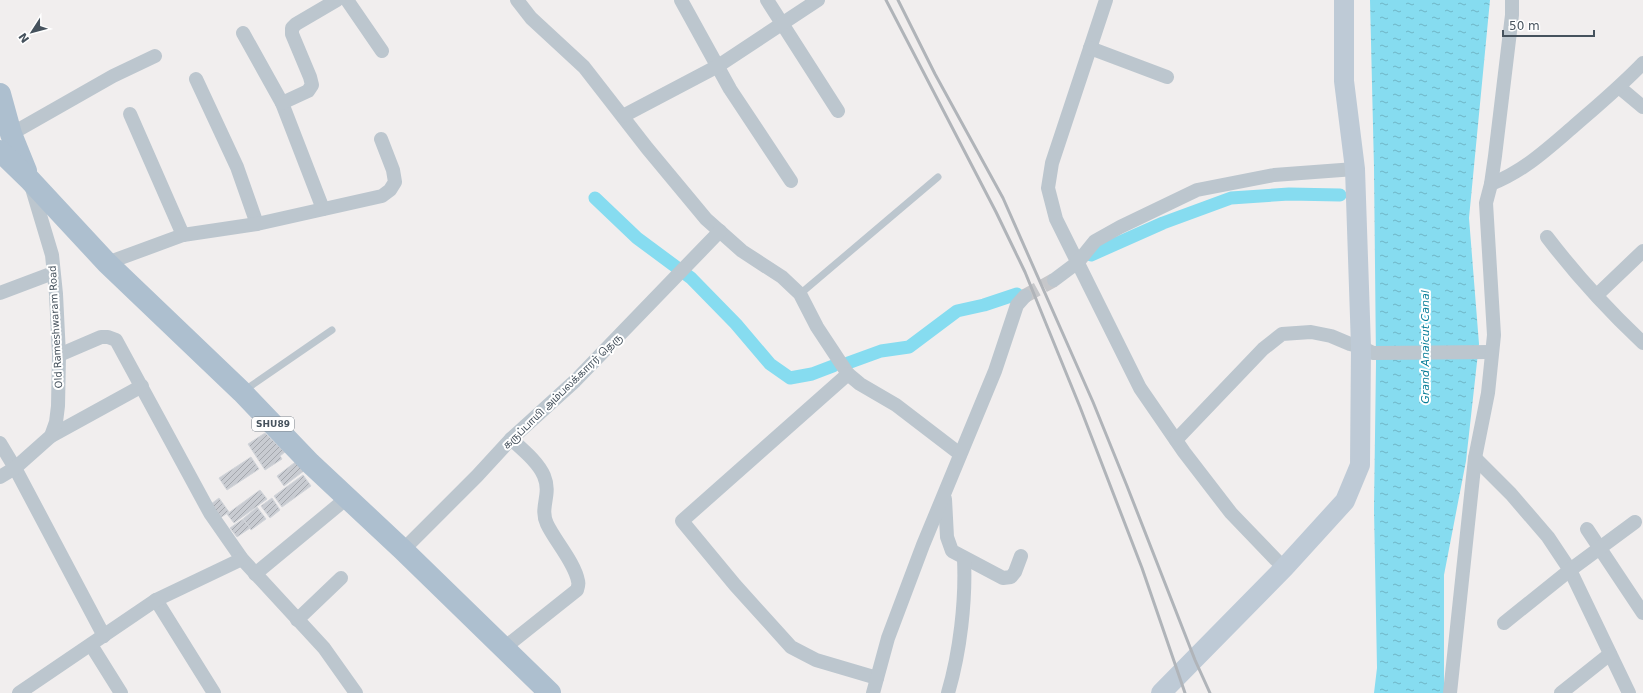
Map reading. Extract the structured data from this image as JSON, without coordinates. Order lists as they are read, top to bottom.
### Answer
{
  "streets": {
    "main road": ["SHU89"],
    "street": ["Old Rameshwaram Road", "கருப்பாயி அம்பலக்காரர் தெரு"]
  },
  "crossings": [
    ["Old Rameshwaram Road", "SHU89"],
    ["கருப்பாயி அம்பலக்காரர் தெரு", "SHU89"]
  ],
  "water": ["Grand Anaicut Canal"],
  "scale_bar": "50 m",
  "north": "bottom left"
}
